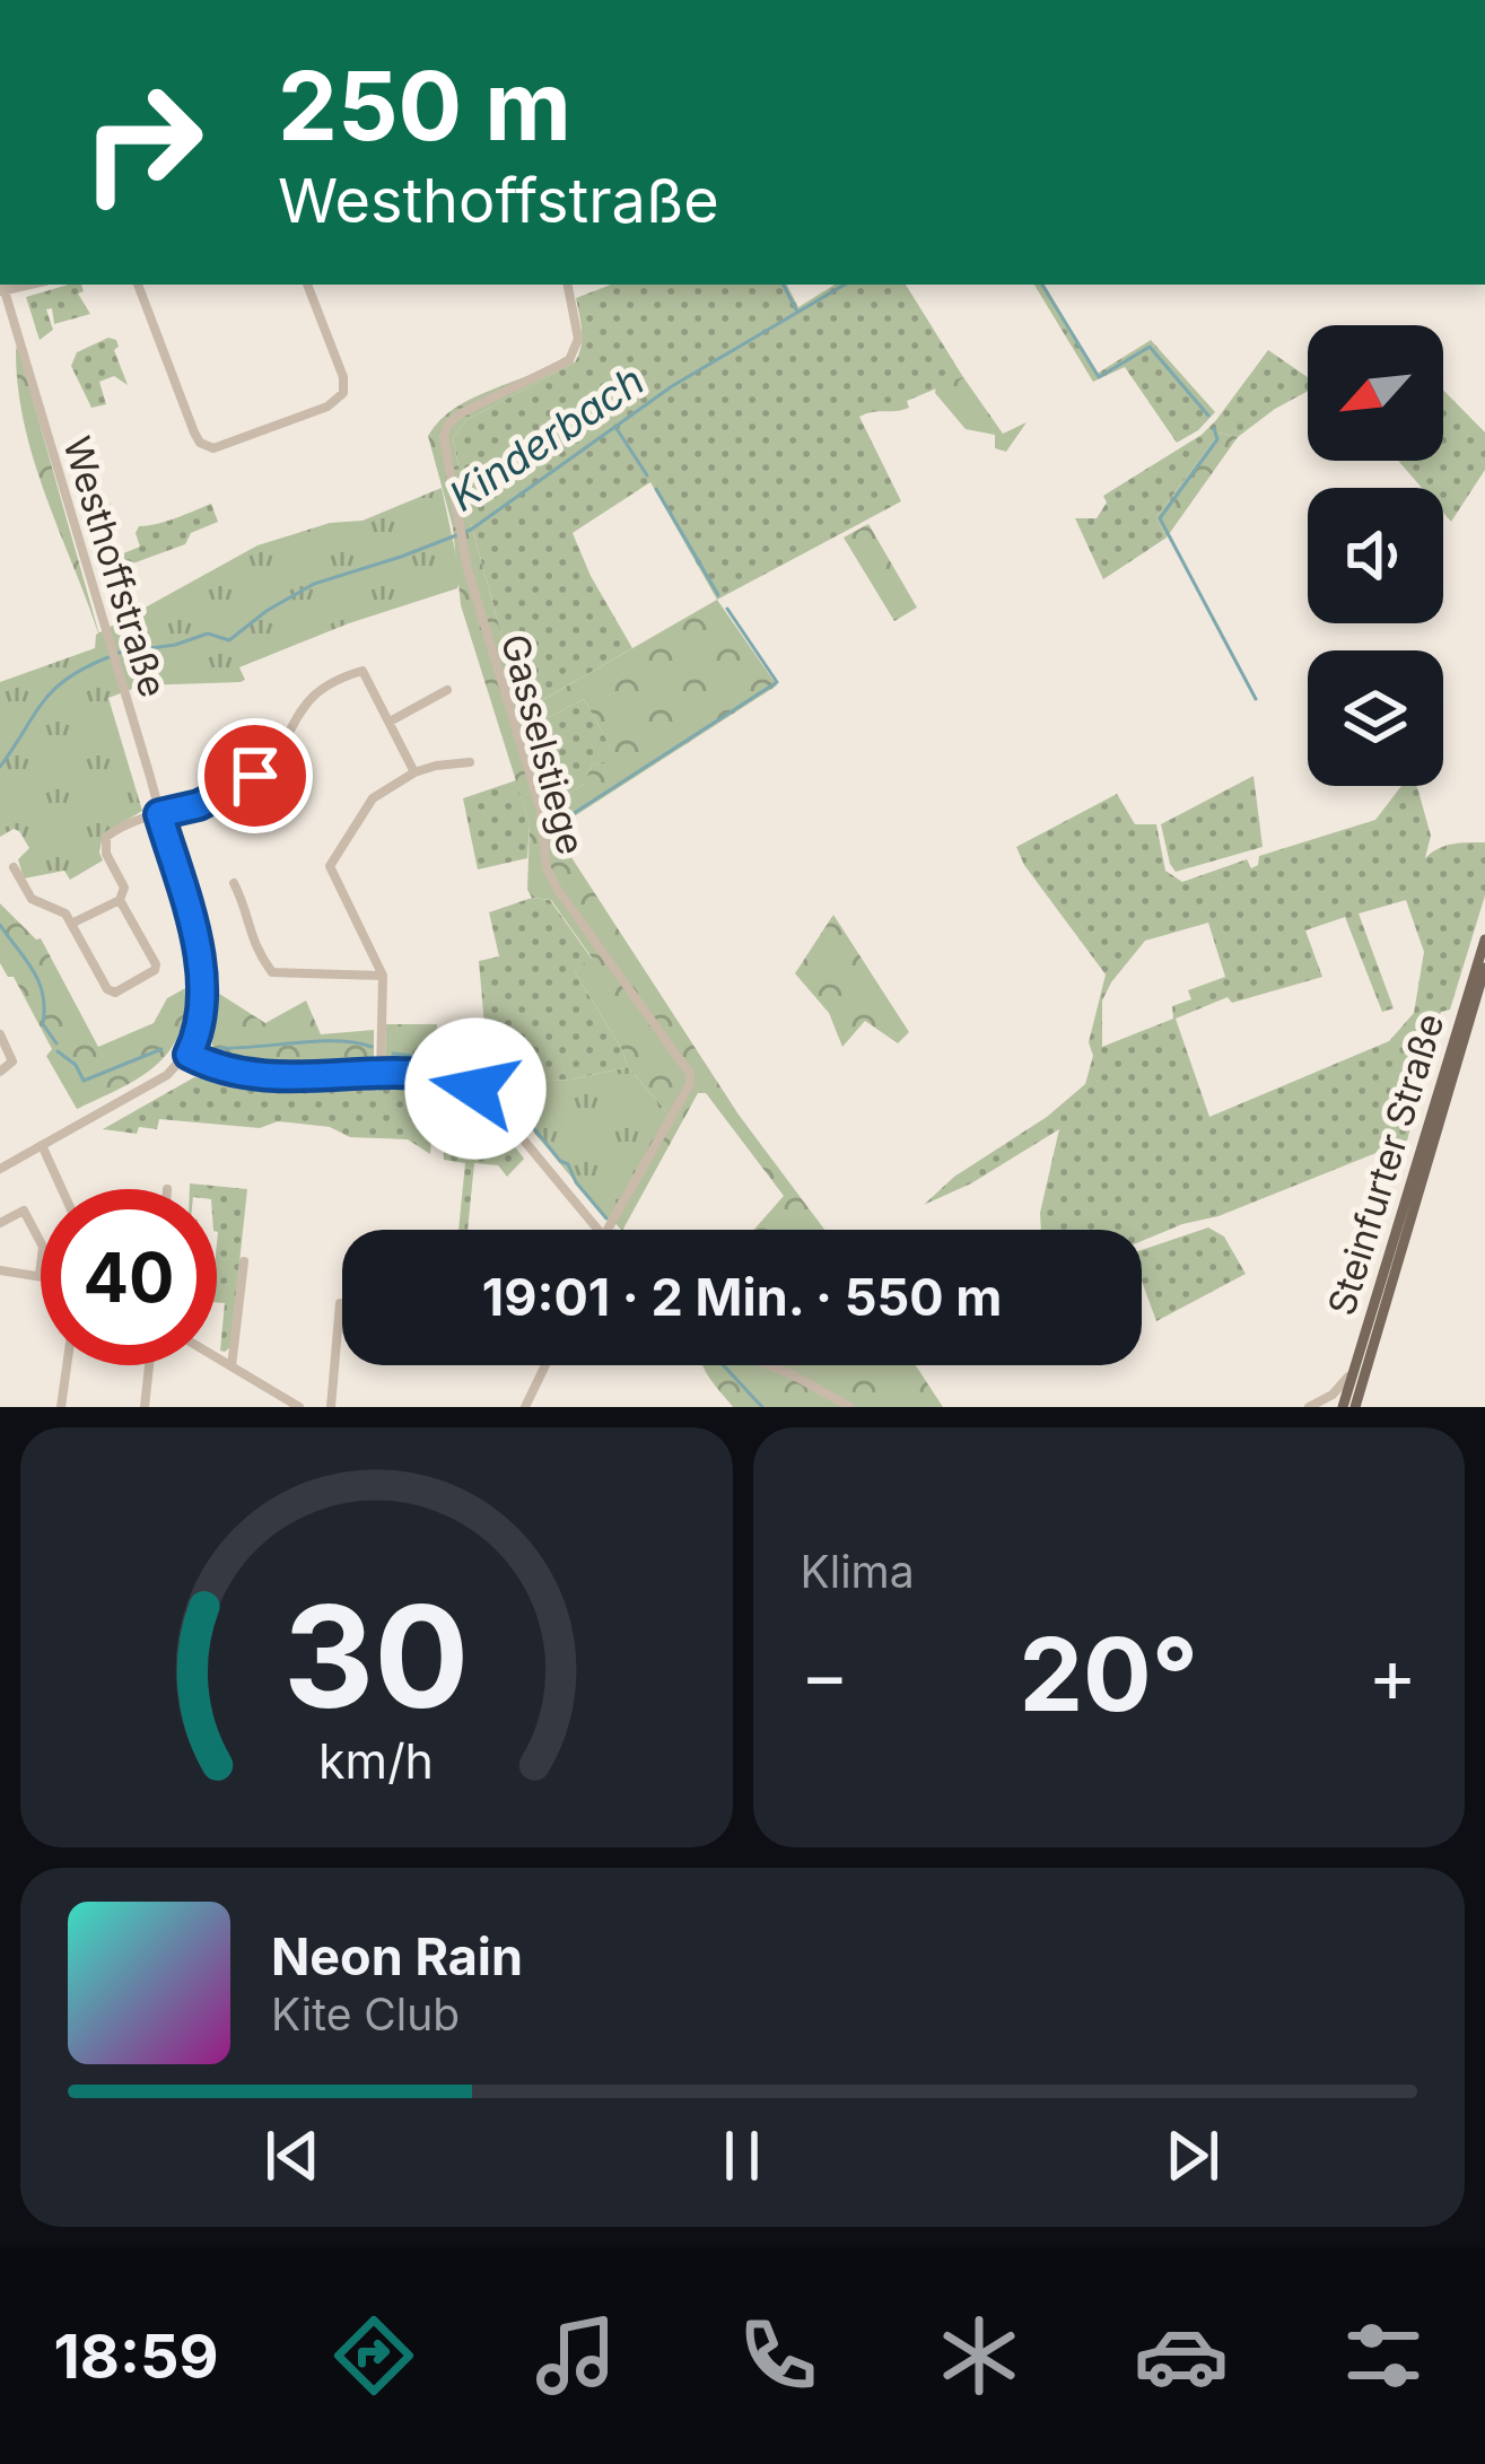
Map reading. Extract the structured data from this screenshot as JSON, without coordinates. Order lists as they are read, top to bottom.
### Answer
{
  "streets": {
    "main road": ["Steinfurter Straße"],
    "street": ["Westhoffstraße", "Gasselstiege"]
  },
  "water": ["Kinderbach"],
  "north": "bottom left",
  "page": {
    "turn": ["250 m", "Westhoffstraße"],
    "limit": "40",
    "trip": "19:01 · 2 Min. · 550 m",
    "tile": "Klima",
    "heat": ["−", "20°", "+"],
    "song": ["Neon Rain", "Kite Club"],
    "tabs": "18:59",
    "gauge": ["30", "km/h"]
  }
}
